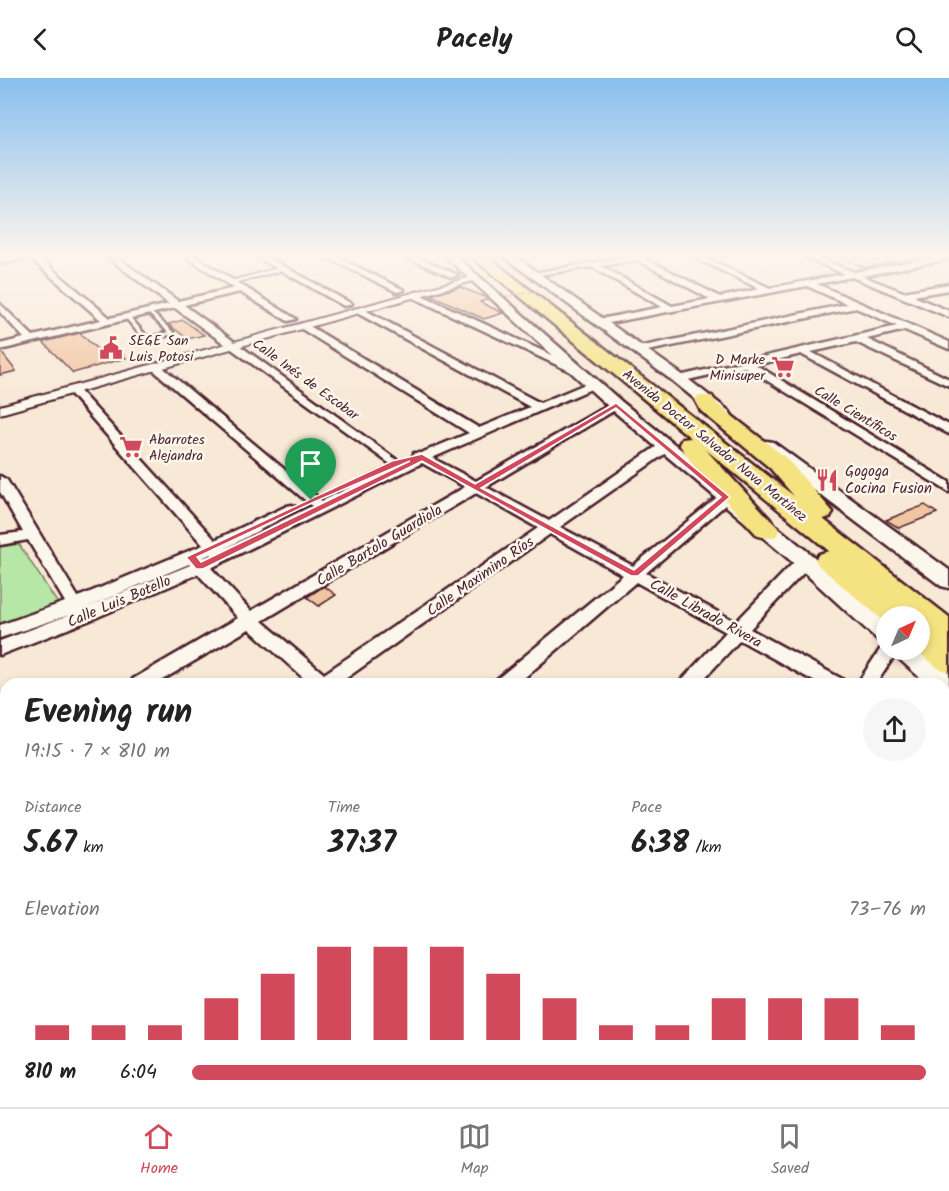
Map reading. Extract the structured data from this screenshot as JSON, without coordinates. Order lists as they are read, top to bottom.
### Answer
{
  "streets": {
    "highway": ["Avenida Doctor Salvador Nava Martínez"],
    "street": [
      "Calle Inés de Escobar",
      "Calle Científicos",
      "Calle Bartolo Guardiola",
      "Calle Maximino Ríos",
      "Calle Luis Botello",
      "Calle Librado Rivera"
    ]
  },
  "crossings": [
    ["Calle Inés de Escobar", "Calle Luis Botello"],
    ["Avenida Doctor Salvador Nava Martínez", "Calle Bartolo Guardiola"],
    ["Avenida Doctor Salvador Nava Martínez", "Calle Maximino Ríos"],
    ["Avenida Doctor Salvador Nava Martínez", "Calle Luis Botello"],
    ["Calle Bartolo Guardiola", "Calle Librado Rivera"],
    ["Calle Maximino Ríos", "Calle Librado Rivera"],
    ["Calle Luis Botello", "Calle Librado Rivera"]
  ],
  "places": {
    "public building": ["SEGE San Luis Potosi"],
    "supermarket": ["D Marke Minisuper", "Abarrotes Alejandra"],
    "restaurant": ["Gogoga Cocina Fusion"]
  },
  "north": "top right",
  "page": {
    "header": "Pacely",
    "heading": ["Evening run", "19:15 · 7 × 810 m"],
    "stats": [
      ["Distance", "5.67 km"],
      ["Time", "37:37"],
      ["Pace", "6:38 /km"]
    ],
    "chart": ["Elevation", "73–76 m"],
    "list": [
      {
        "name": "810 m",
        "note": "6:04"
      }
    ],
    "tabs": ["Home", "Map", "Saved"]
  }
}
